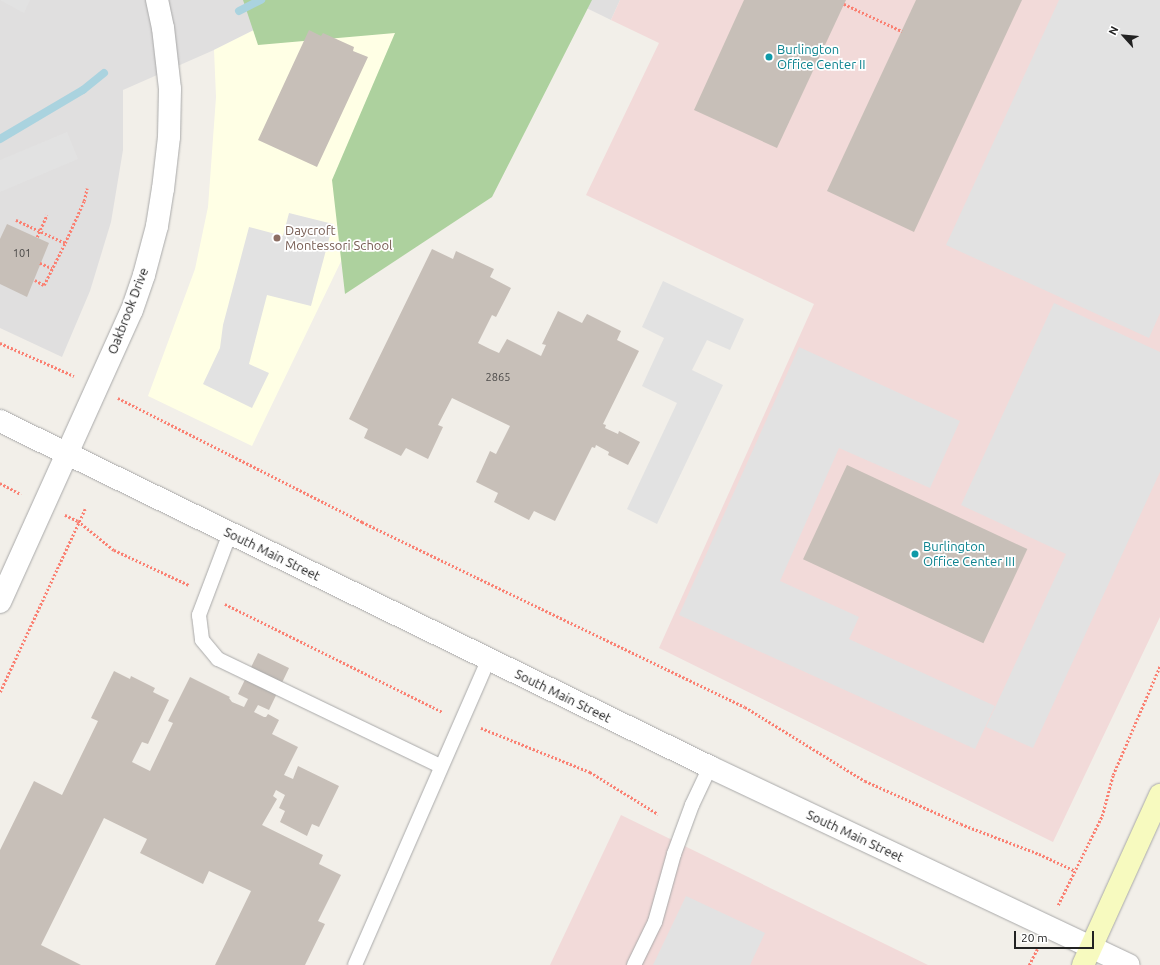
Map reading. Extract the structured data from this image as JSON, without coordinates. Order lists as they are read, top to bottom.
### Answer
{
  "streets": {
    "street": ["Oakbrook Drive", "South Main Street"]
  },
  "crossings": [
    ["Oakbrook Drive", "South Main Street"]
  ],
  "places": ["Burlington Office Center II", "Daycroft Montessori School", "Burlington Office Center III"],
  "house_numbers": ["101", "2865"],
  "scale_bar": "20 m",
  "north": "top left"
}
